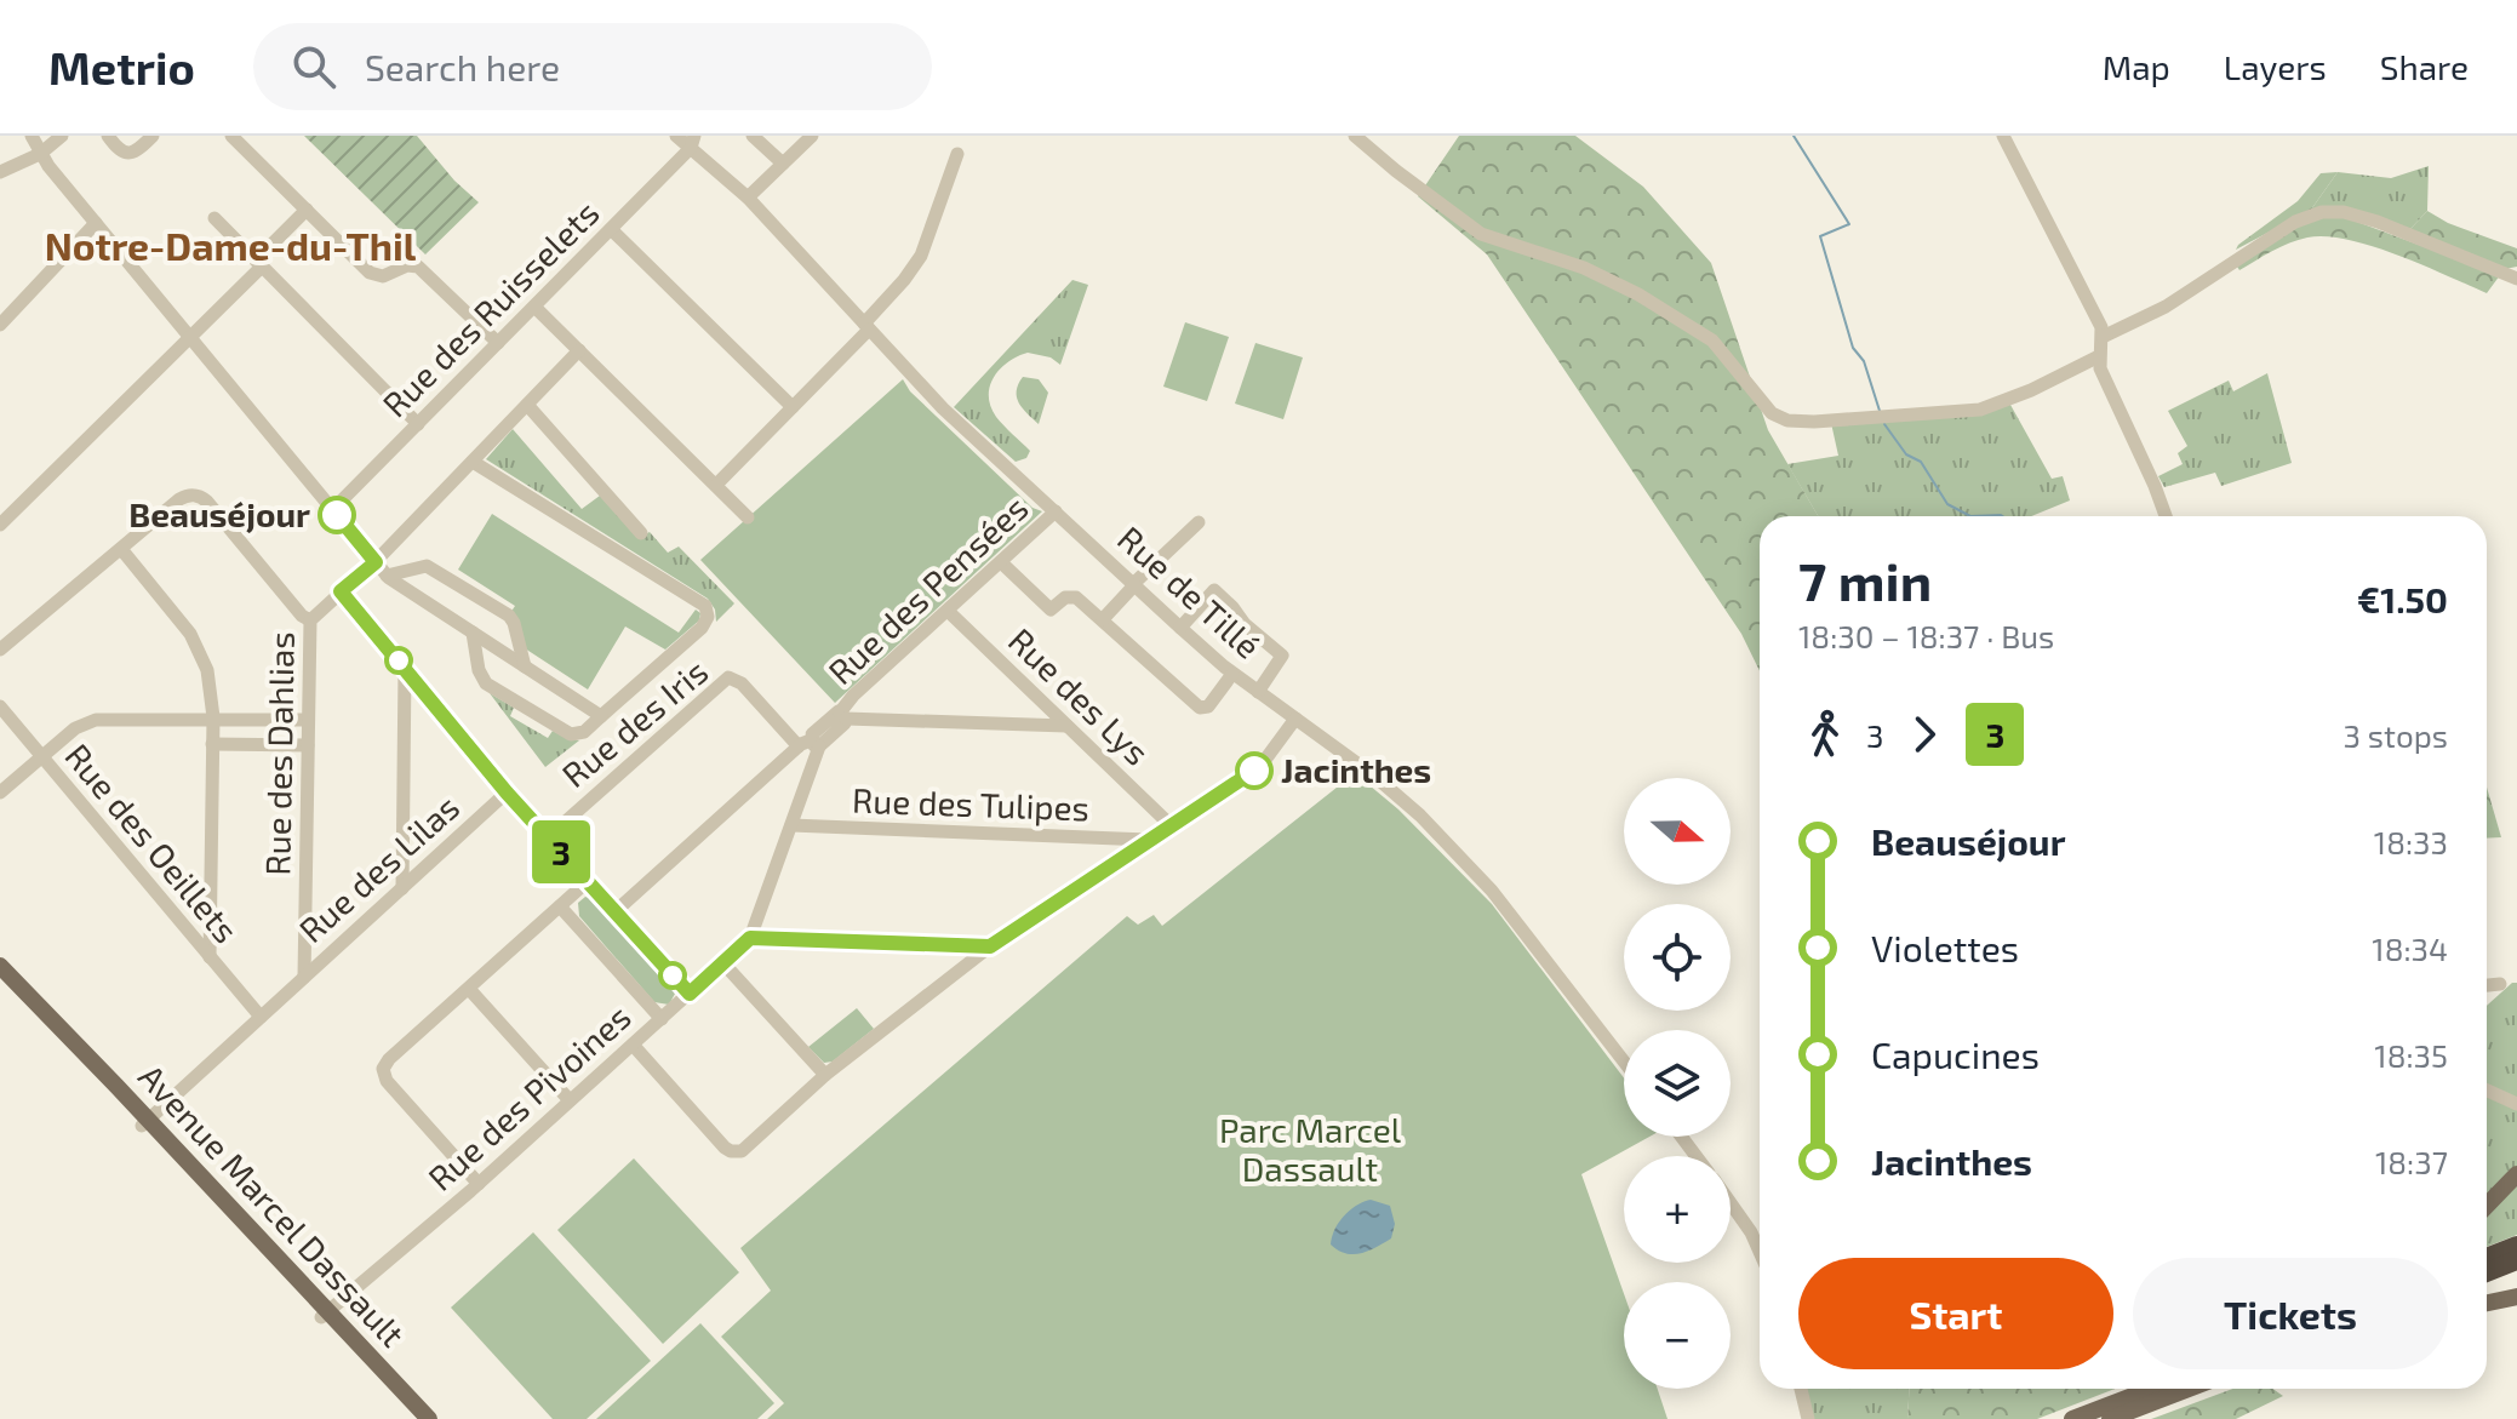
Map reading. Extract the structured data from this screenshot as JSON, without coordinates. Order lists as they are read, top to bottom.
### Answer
{
  "streets": {
    "main road": ["Avenue Marcel Dassault"],
    "street": [
      "Rue des Ruisselets",
      "Rue des Pensées",
      "Rue de Tillé",
      "Rue des Lys",
      "Rue des Iris",
      "Rue des Dahlias",
      "Rue des Tulipes",
      "Rue des Oeillets",
      "Rue des Lilas",
      "Rue des Pivoines"
    ]
  },
  "crossings": [
    ["Rue des Ruisselets", "Rue de Tillé"],
    ["Rue des Pensées", "Rue de Tillé"],
    ["Rue des Pensées", "Rue des Lys"],
    ["Rue des Pensées", "Rue des Iris"],
    ["Rue des Pensées", "Rue des Pivoines"],
    ["Rue des Iris", "Rue des Pivoines"],
    ["Rue des Dahlias", "Rue des Lilas"],
    ["Rue des Tulipes", "Rue des Pivoines"],
    ["Rue des Oeillets", "Rue des Lilas"],
    ["Rue des Lilas", "Avenue Marcel Dassault"],
    ["Rue des Pivoines", "Avenue Marcel Dassault"]
  ],
  "districts": ["Notre-Dame-du-Thil"],
  "parks": ["Parc Marcel Dassault"],
  "places": ["Beauséjour", "Jacinthes"],
  "lines": ["bus line 3"],
  "north": "right",
  "page": {
    "header": "Metrio",
    "search": "Search here",
    "nav": ["Map", "Layers", "Share"],
    "on_map": "3",
    "heading": ["7 min", "18:30 – 18:37 · Bus", "€1.50"],
    "legs": ["3", "3", "3 stops"],
    "map_buttons": ["+", "−"],
    "list": [
      {
        "name": "Beauséjour",
        "value": "18:33"
      },
      {
        "name": "Violettes",
        "value": "18:34"
      },
      {
        "name": "Capucines",
        "value": "18:35"
      },
      {
        "name": "Jacinthes",
        "value": "18:37"
      }
    ],
    "buttons": ["Start", "Tickets"]
  }
}
